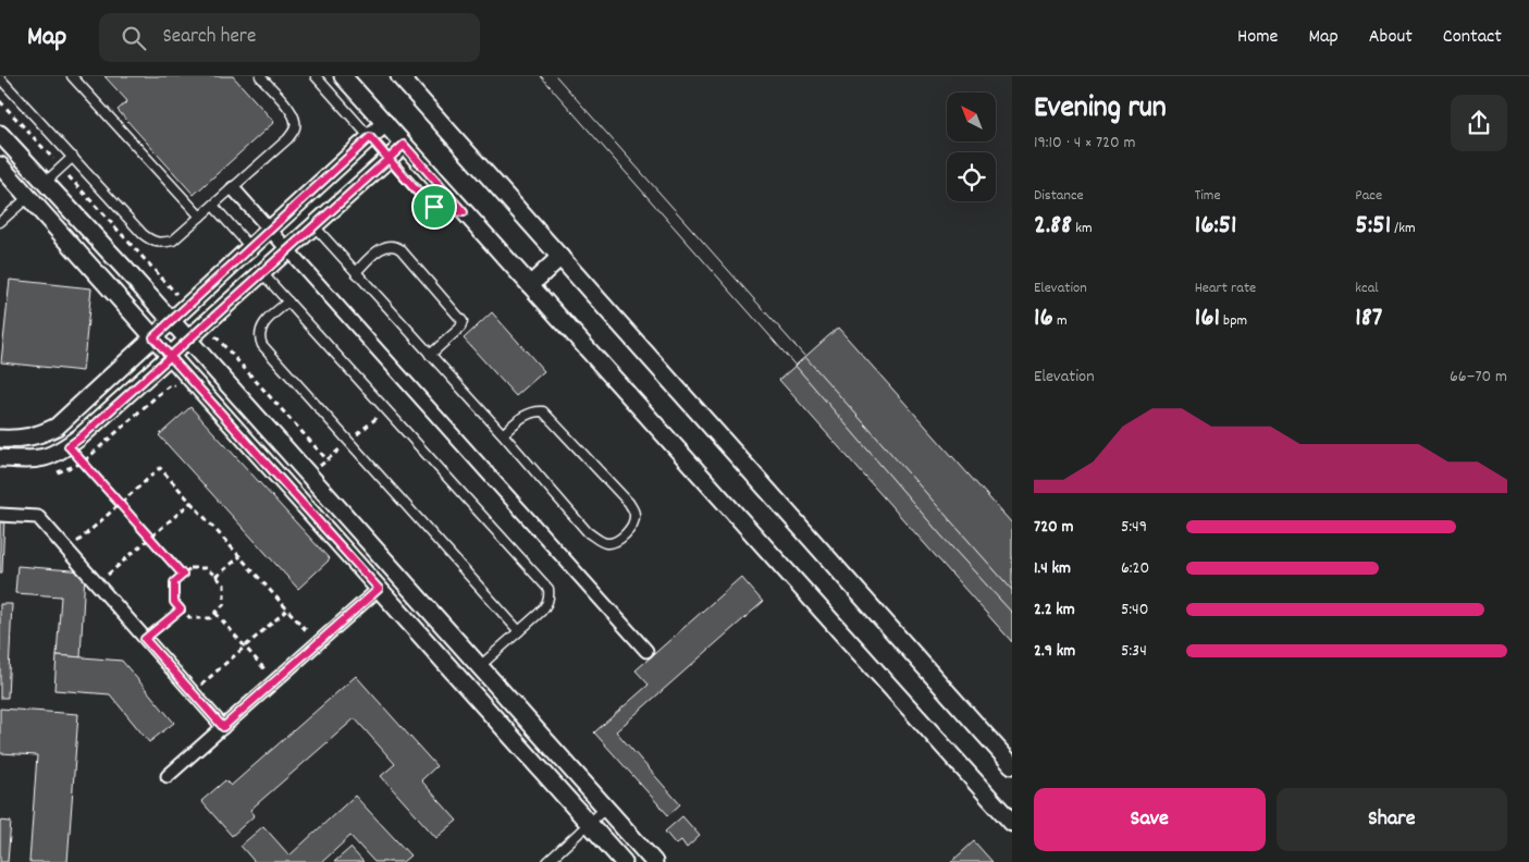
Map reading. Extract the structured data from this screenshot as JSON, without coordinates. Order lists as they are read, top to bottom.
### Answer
{
  "north": "top left",
  "page": {
    "header": "Map",
    "search": "Search here",
    "nav": [
      "Home",
      "Map",
      "About",
      "Contact"
    ],
    "heading": ["Evening run", "19:10 · 4 × 720 m"],
    "stats": [
      ["Distance", "2.88 km"],
      ["Time", "16:51"],
      ["Pace", "5:51 /km"],
      ["Elevation", "16 m"],
      ["Heart rate", "161 bpm"],
      ["kcal", "187"]
    ],
    "chart": ["Elevation", "66–70 m"],
    "list": [
      {
        "name": "720 m",
        "note": "5:49"
      },
      {
        "name": "1.4 km",
        "note": "6:20"
      },
      {
        "name": "2.2 km",
        "note": "5:40"
      },
      {
        "name": "2.9 km",
        "note": "5:34"
      }
    ],
    "buttons": ["Save", "Share"]
  }
}
